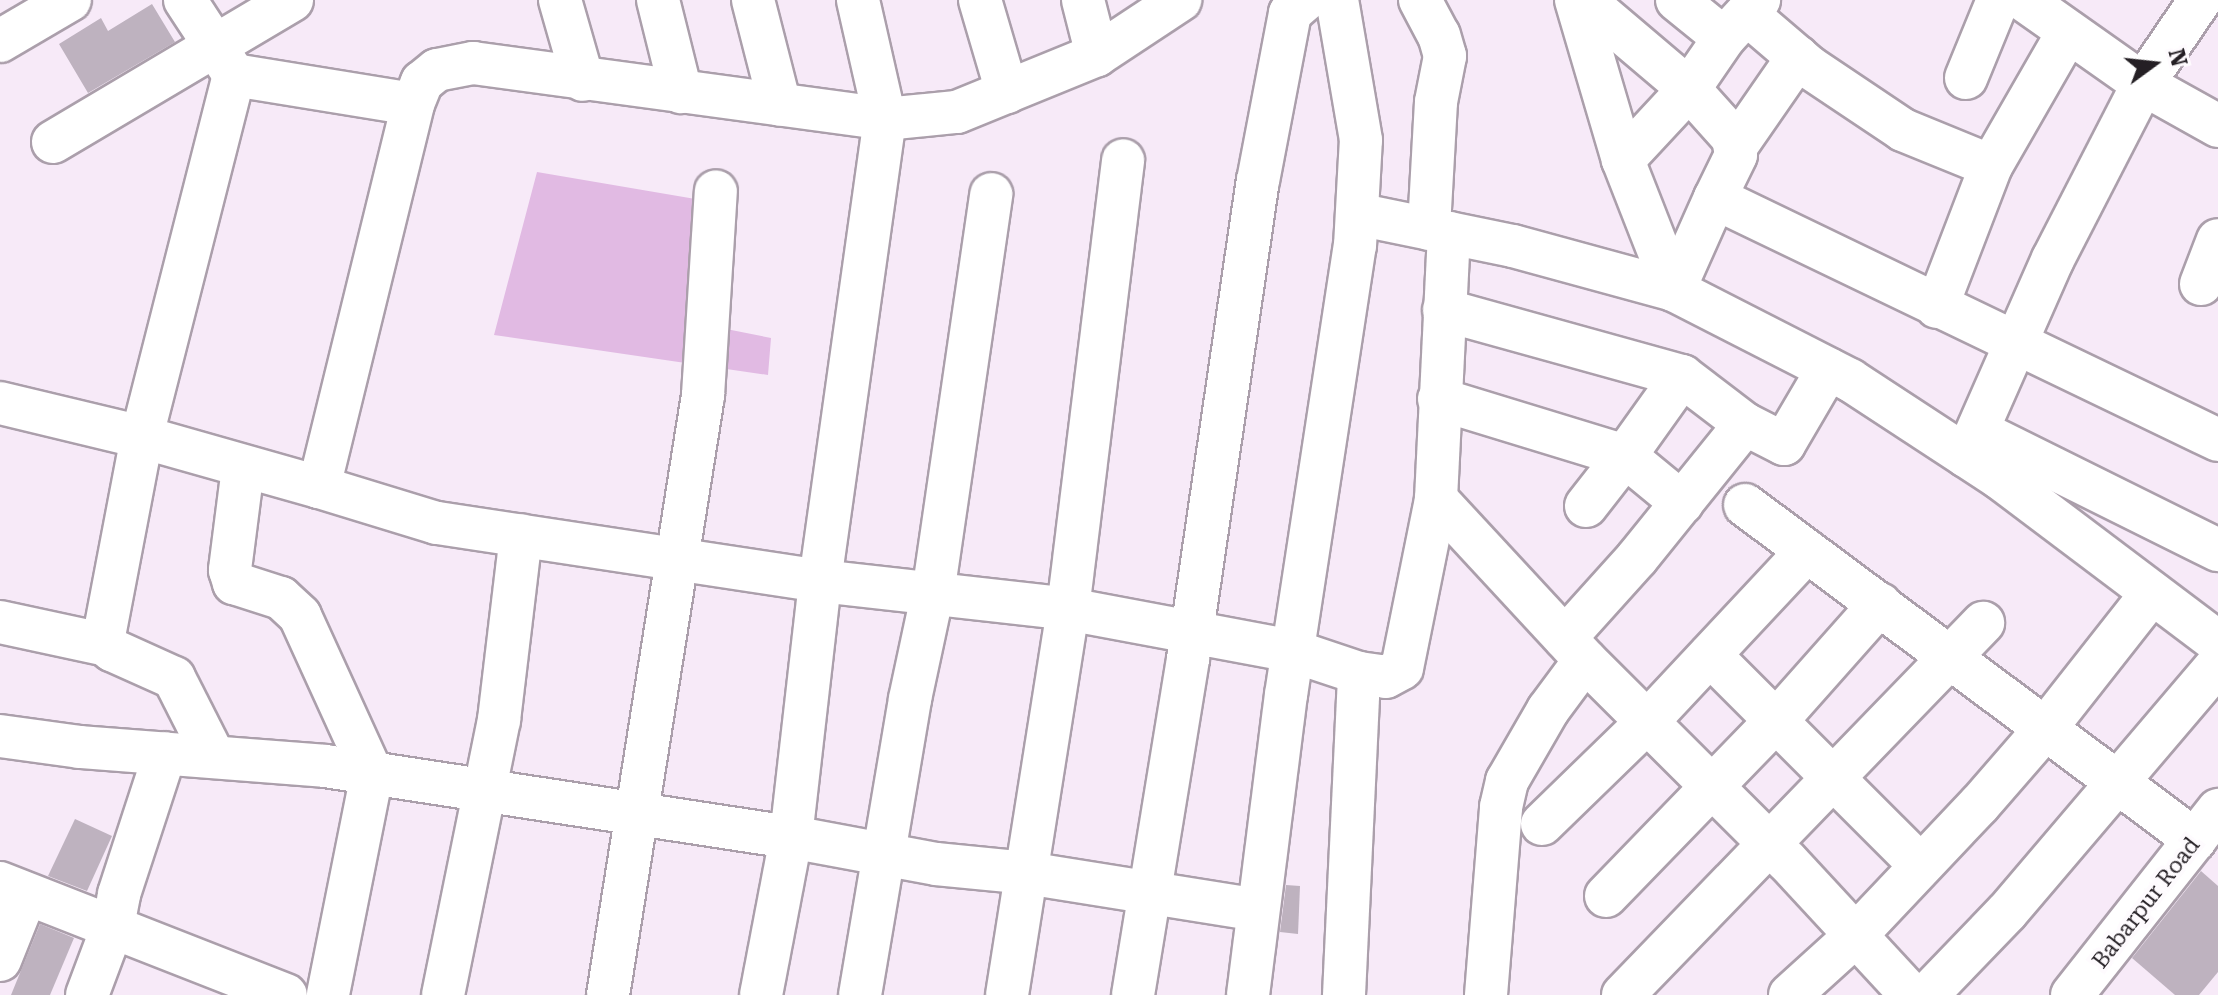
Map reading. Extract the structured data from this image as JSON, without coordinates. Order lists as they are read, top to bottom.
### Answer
{
  "streets": {
    "street": ["Babarpur Road"]
  },
  "north": "right"
}
